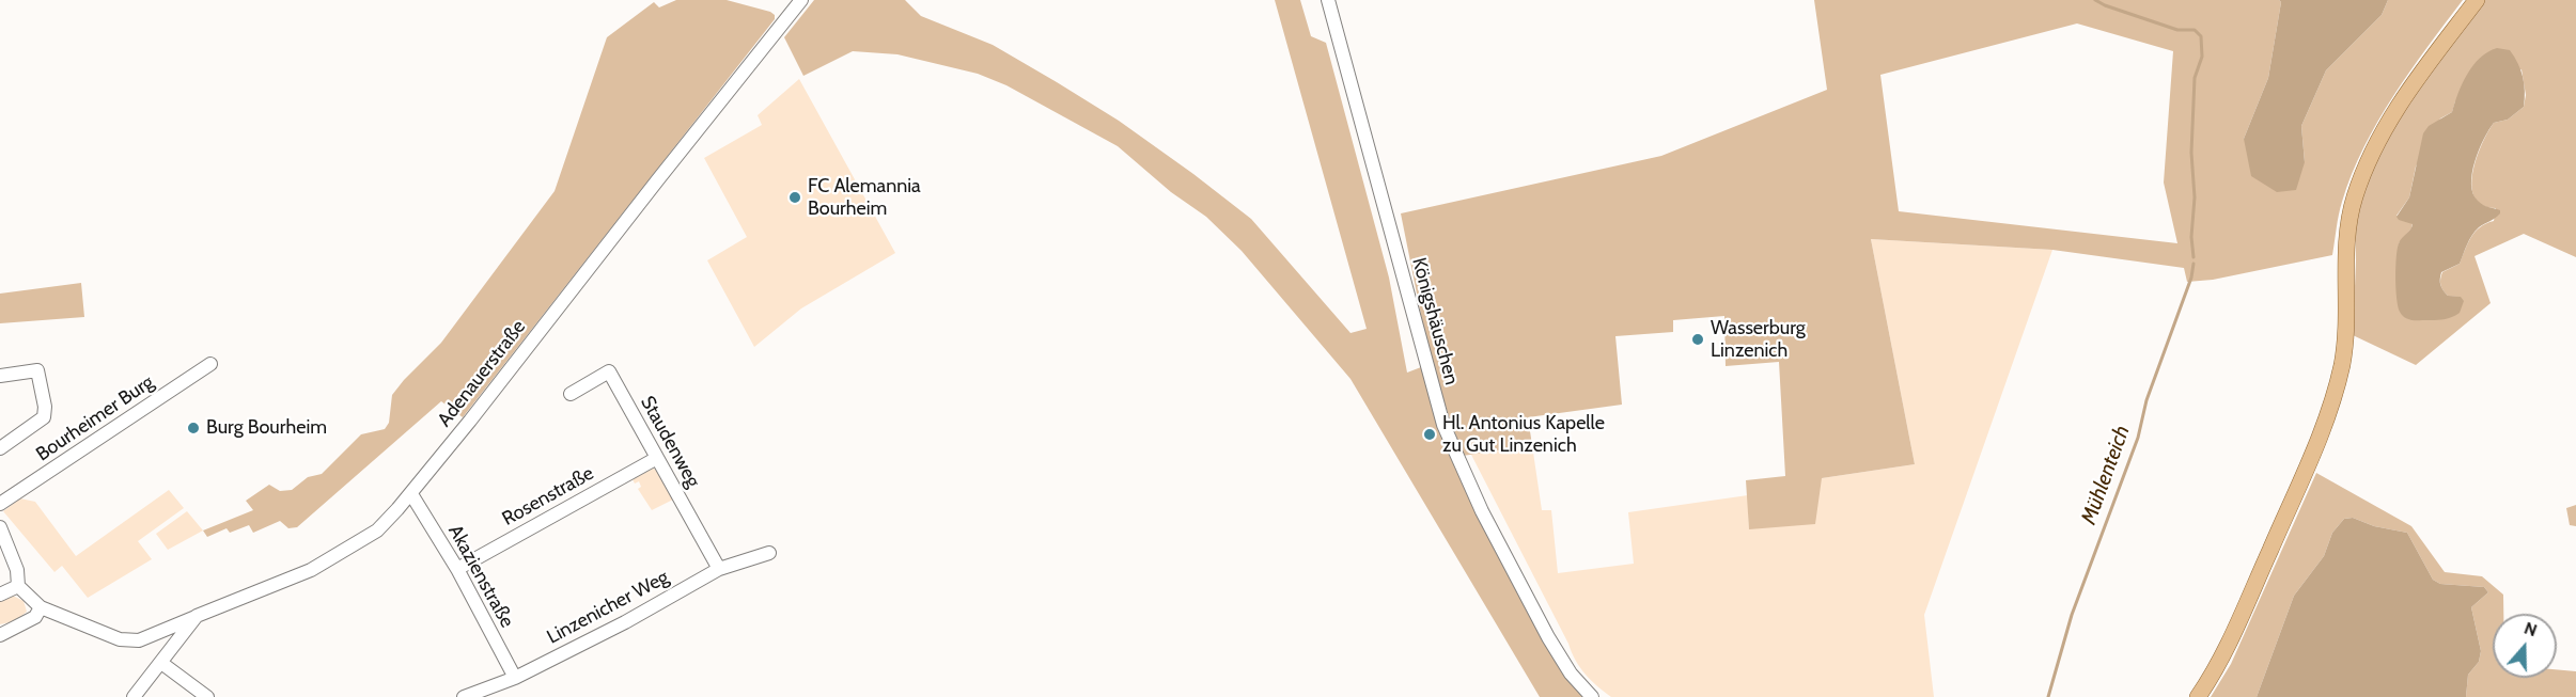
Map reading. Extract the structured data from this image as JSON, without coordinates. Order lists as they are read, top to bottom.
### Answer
{
  "streets": {
    "street": [
      "Königshäuschen",
      "Adenauerstraße",
      "Bourheimer Burg",
      "Staudenweg",
      "Rosenstraße",
      "Akazienstraße",
      "Linzenicher Weg"
    ]
  },
  "crossings": [
    ["Adenauerstraße", "Akazienstraße"],
    ["Staudenweg", "Rosenstraße"],
    ["Staudenweg", "Linzenicher Weg"],
    ["Rosenstraße", "Akazienstraße"],
    ["Akazienstraße", "Linzenicher Weg"]
  ],
  "water": ["Mühlenteich"],
  "places": [
    "FC Alemannia Bourheim",
    "Wasserburg Linzenich",
    "Burg Bourheim",
    "Hl. Antonius Kapelle zu Gut Linzenich"
  ],
  "north": "top"
}
